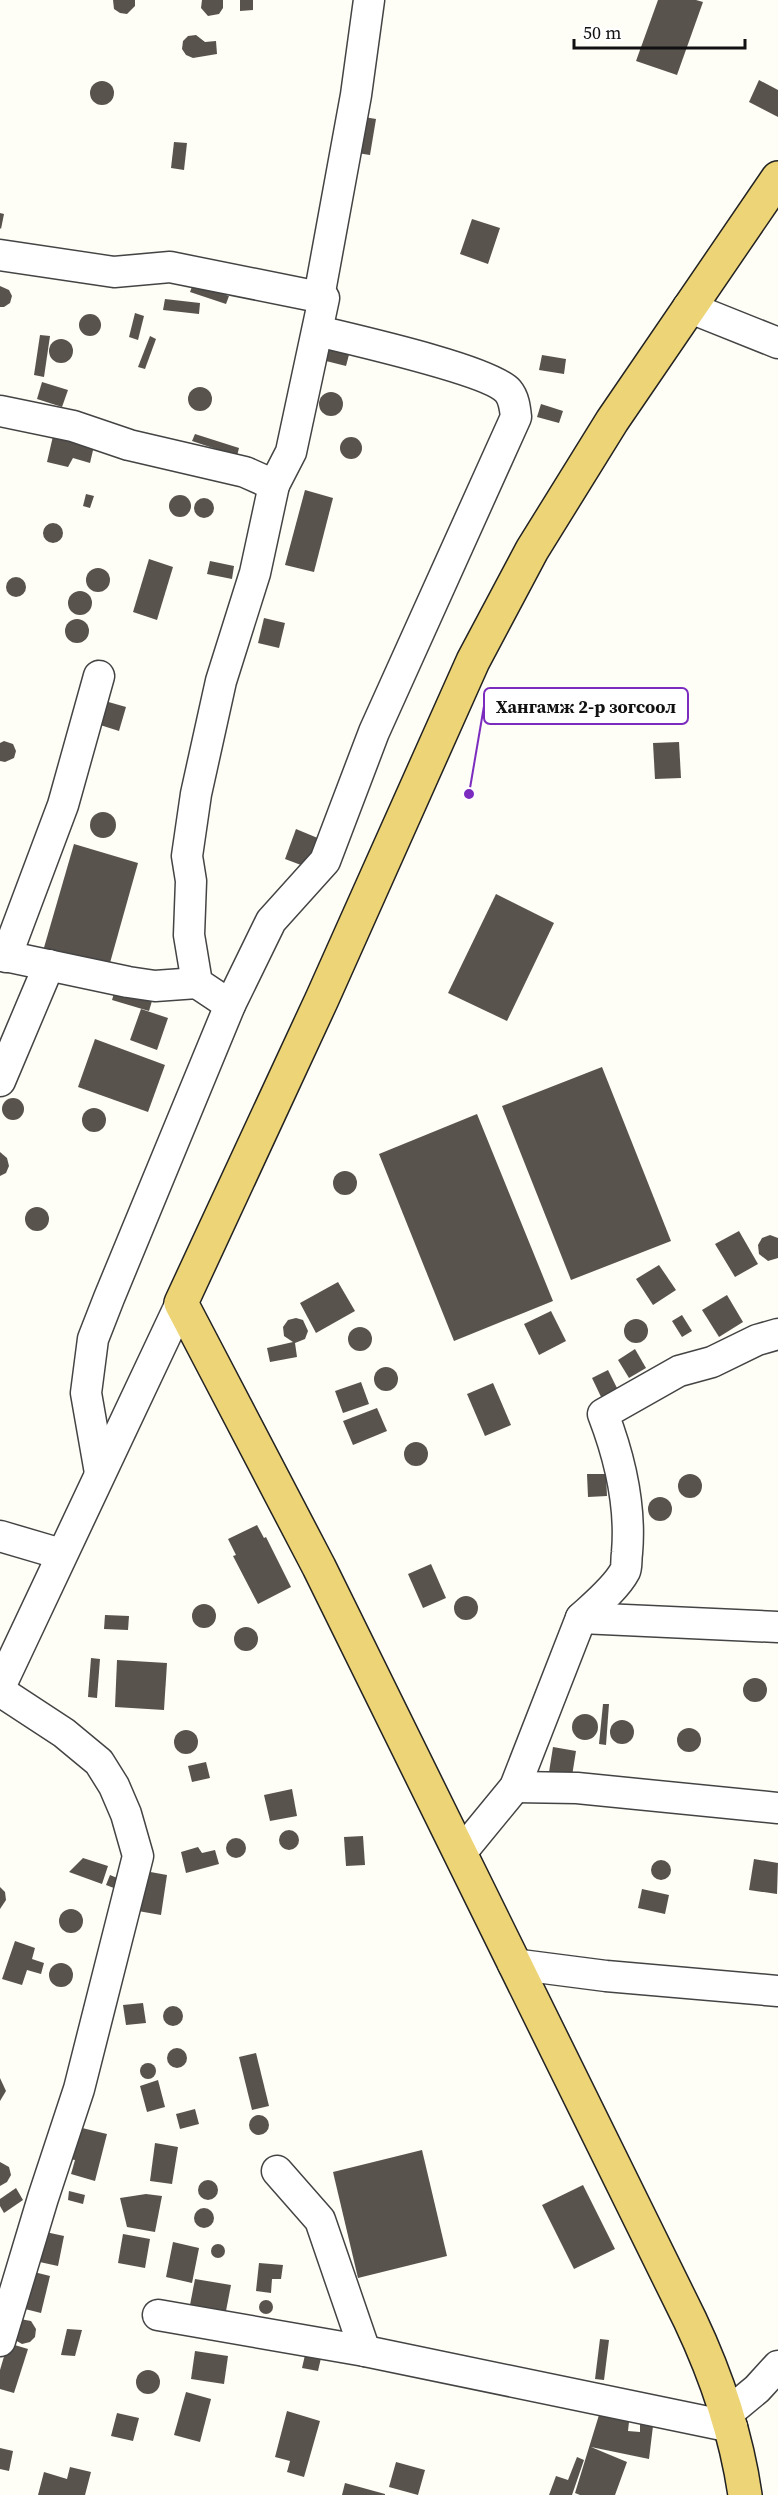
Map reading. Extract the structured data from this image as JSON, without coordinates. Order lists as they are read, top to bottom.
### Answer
{
  "places": ["Хангамж 2-р зогсоол"],
  "scale_bar": "50 m"
}
